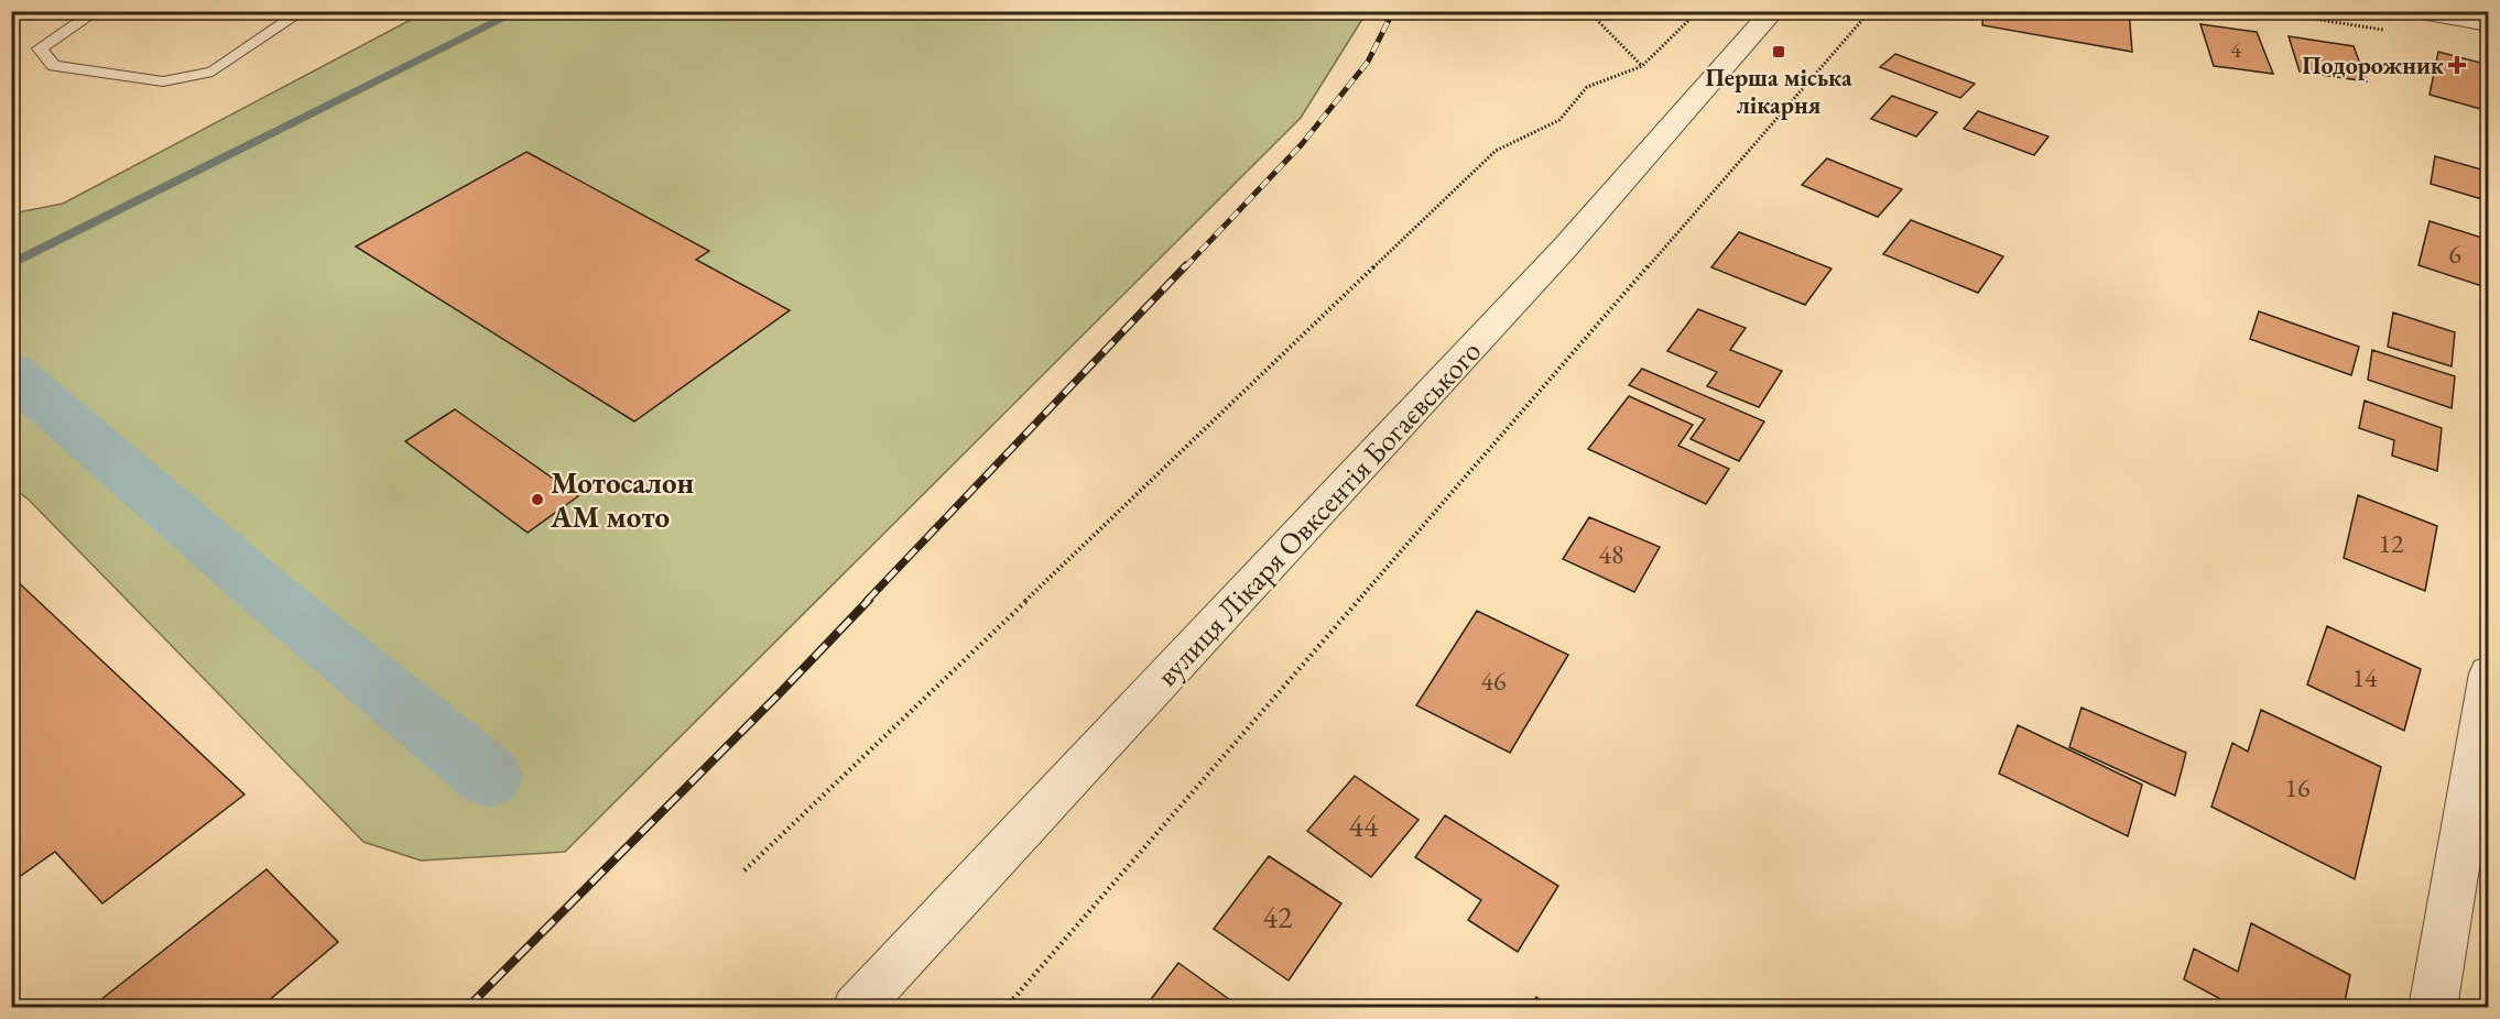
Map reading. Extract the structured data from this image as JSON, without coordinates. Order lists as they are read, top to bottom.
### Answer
{
  "streets": {
    "street": ["вулиця Лікаря Овксентія Богаєвського"]
  },
  "places": {
    "transit": ["Перша міська лікарня"],
    "health": ["Подорожник"],
    "other": ["Мотосалон АМ мото"]
  },
  "house_numbers": [
    "4",
    "6",
    "12",
    "48",
    "14",
    "46",
    "16",
    "44",
    "42"
  ]
}
